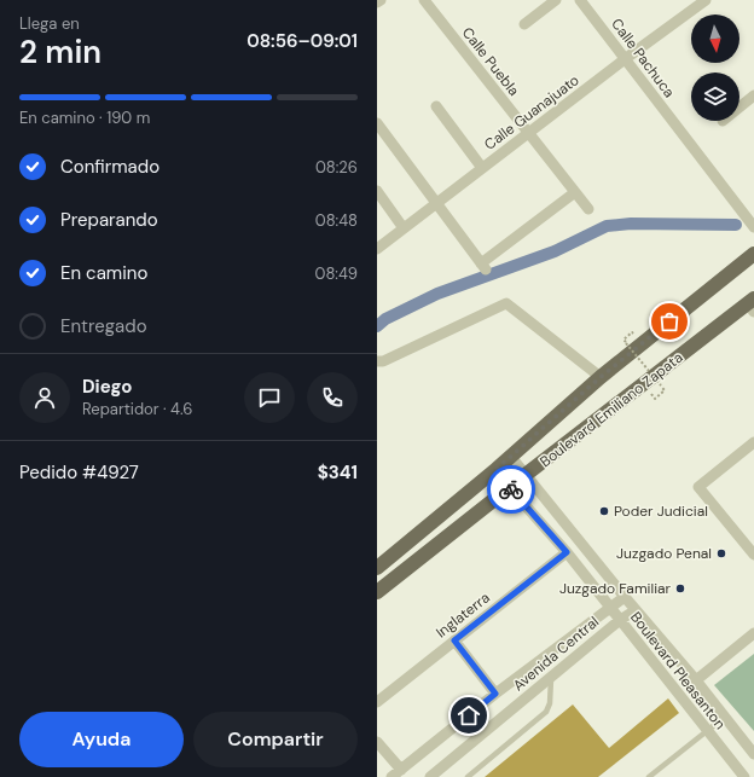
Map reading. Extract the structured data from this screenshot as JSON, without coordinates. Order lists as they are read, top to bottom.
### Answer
{
  "streets": {
    "main road": ["Boulevard Emiliano Zapata"],
    "street": [
      "Calle Pachuca",
      "Calle Puebla",
      "Calle Guanajuato",
      "Inglaterra",
      "Avenida Central",
      "Boulevard Pleasanton"
    ]
  },
  "crossings": [
    ["Calle Pachuca", "Calle Guanajuato"],
    ["Calle Puebla", "Calle Guanajuato"],
    ["Boulevard Emiliano Zapata", "Boulevard Pleasanton"],
    ["Inglaterra", "Boulevard Pleasanton"],
    ["Avenida Central", "Boulevard Pleasanton"]
  ],
  "places": ["Poder Judicial", "Juzgado Penal", "Juzgado Familiar"],
  "north": "bottom",
  "page": {
    "heading": ["2 min", "Llega en", "08:56–09:01"],
    "panel": [
      "Diego",
      "Repartidor · 4.6",
      "Pedido #4927",
      "$341"
    ],
    "bar": "En camino · 190 m",
    "list": [
      ["Confirmado", "08:26"],
      ["Preparando", "08:48"],
      ["En camino", "08:49"],
      "Entregado"
    ],
    "buttons": ["Ayuda", "Compartir"]
  }
}
